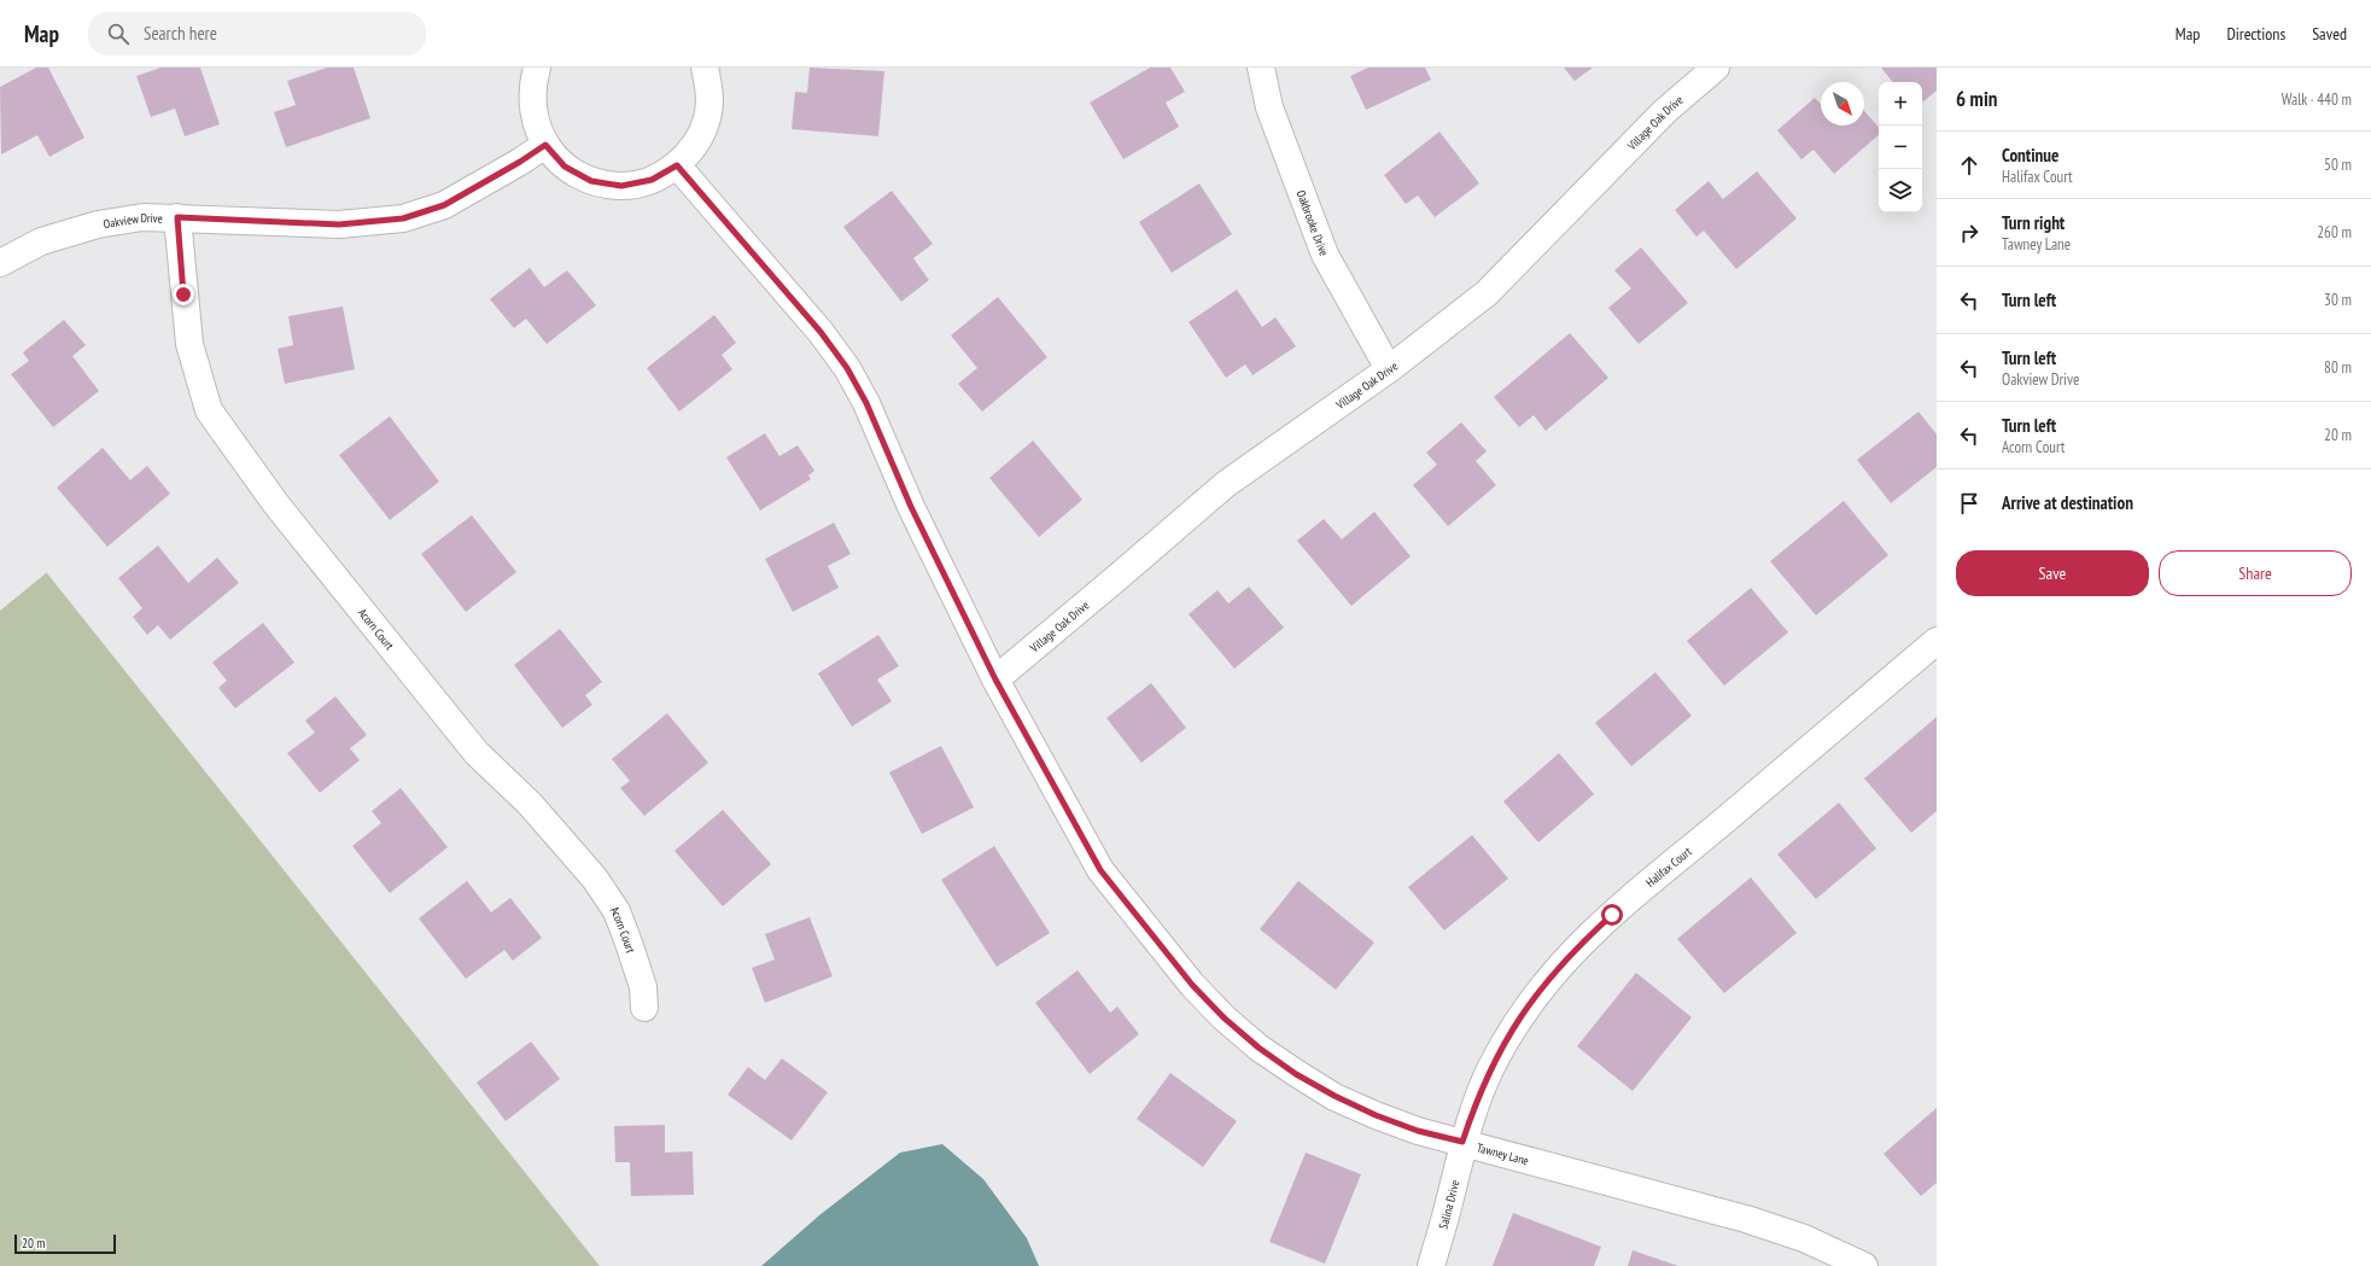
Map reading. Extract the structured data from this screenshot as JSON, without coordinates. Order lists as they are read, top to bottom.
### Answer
{
  "streets": {
    "street": [
      "Village Oak Drive",
      "Oakview Drive",
      "Oakbrooke Drive",
      "Acorn Court",
      "Halifax Court",
      "Tawney Lane",
      "Salina Drive"
    ]
  },
  "crossings": [
    ["Village Oak Drive", "Oakbrooke Drive"],
    ["Village Oak Drive", "Tawney Lane"],
    ["Oakview Drive", "Acorn Court"],
    ["Halifax Court", "Tawney Lane"],
    ["Halifax Court", "Salina Drive"],
    ["Tawney Lane", "Salina Drive"]
  ],
  "scale_bar": "20 m",
  "north": "bottom right",
  "page": {
    "header": "Map",
    "search": "Search here",
    "nav": ["Map", "Directions", "Saved"],
    "heading": ["6 min", "Walk · 440 m"],
    "map_buttons": ["+", "−"],
    "list": [
      ["Continue", "Halifax Court", "50 m"],
      ["Turn right", "Tawney Lane", "260 m"],
      ["Turn left", "30 m"],
      ["Turn left", "Oakview Drive", "80 m"],
      ["Turn left", "Acorn Court", "20 m"],
      "Arrive at destination"
    ],
    "buttons": ["Save", "Share"],
    "scale": "20 m"
  }
}
